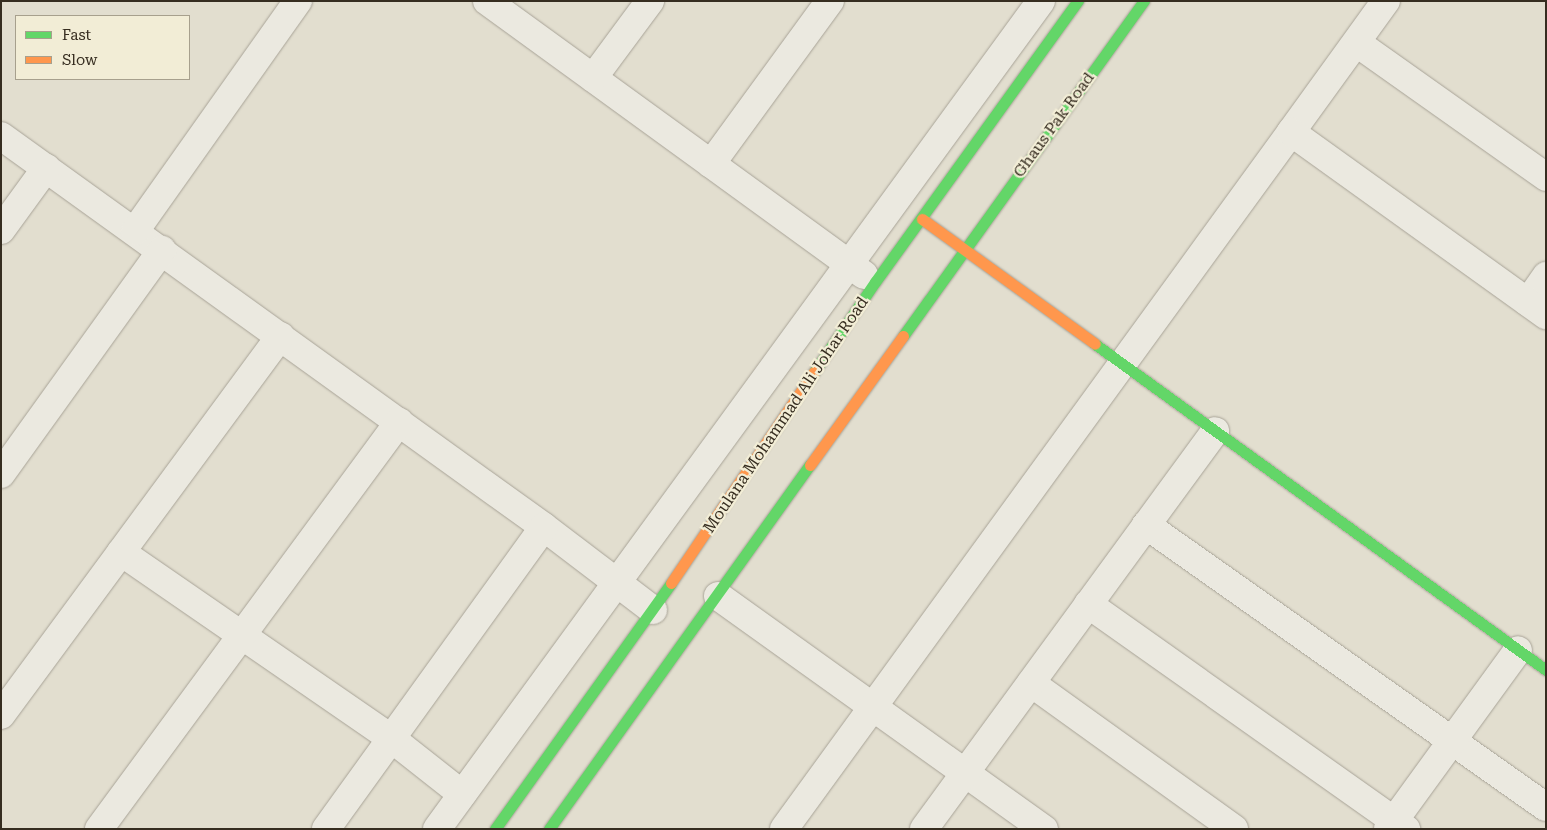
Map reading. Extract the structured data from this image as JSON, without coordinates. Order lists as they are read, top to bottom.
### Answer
{
  "streets": {
    "main road": ["Ghaus Pak Road", "Moulana Mohammad Ali Johar Road"]
  },
  "legend": ["Fast", "Slow"]
}
